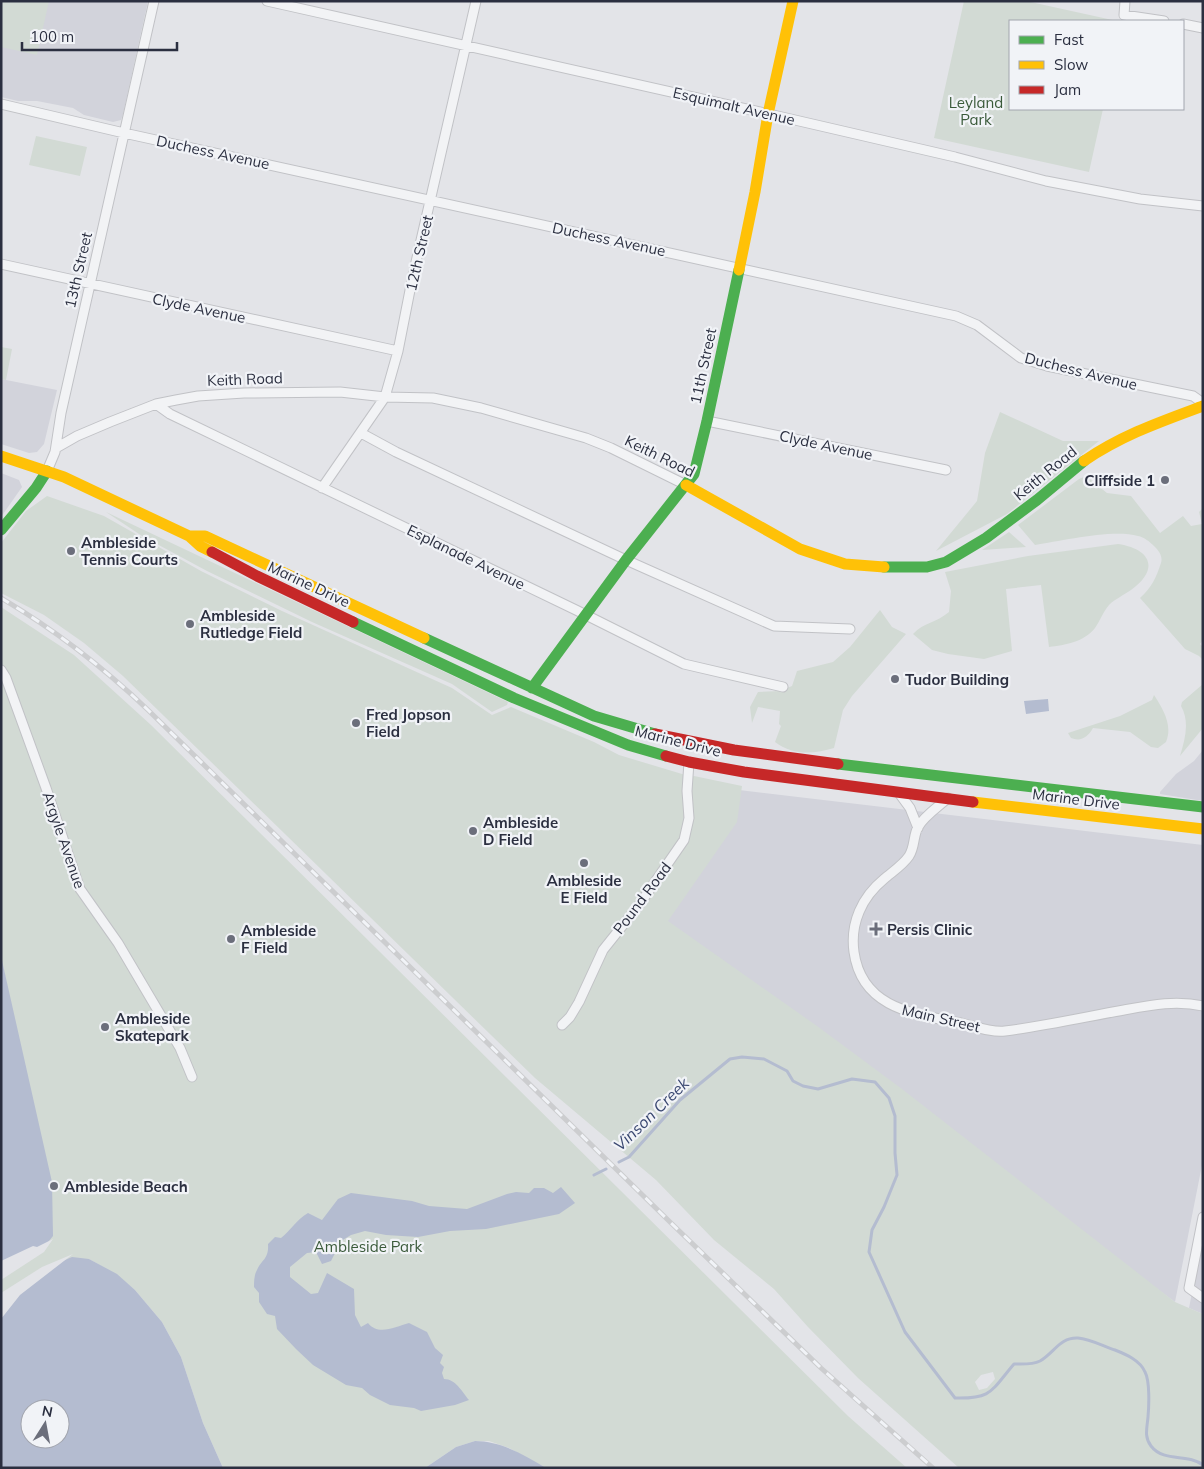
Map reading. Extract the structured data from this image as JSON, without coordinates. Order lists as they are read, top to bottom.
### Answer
{
  "streets": {
    "main road": [
      "13th Street",
      "11th Street",
      "Keith Road",
      "Marine Drive"
    ],
    "street": [
      "Esquimalt Avenue",
      "Duchess Avenue",
      "12th Street",
      "Clyde Avenue",
      "Esplanade Avenue",
      "Argyle Avenue",
      "Pound Road",
      "Main Street"
    ]
  },
  "crossings": [
    ["Esquimalt Avenue", "12th Street"],
    ["Esquimalt Avenue", "11th Street"],
    ["Duchess Avenue", "12th Street"],
    ["Duchess Avenue", "13th Street"],
    ["Duchess Avenue", "11th Street"],
    ["Duchess Avenue", "Keith Road"],
    ["12th Street", "Clyde Avenue"],
    ["12th Street", "Keith Road"],
    ["12th Street", "Esplanade Avenue"],
    ["13th Street", "Clyde Avenue"],
    ["13th Street", "Keith Road"],
    ["13th Street", "Marine Drive"],
    ["Clyde Avenue", "11th Street"],
    ["11th Street", "Keith Road"],
    ["11th Street", "Esplanade Avenue"],
    ["11th Street", "Marine Drive"],
    ["Keith Road", "Esplanade Avenue"],
    ["Marine Drive", "Pound Road"],
    ["Marine Drive", "Main Street"]
  ],
  "water": ["Vinson Creek"],
  "parks": ["Leyland Park", "Ambleside Park"],
  "places": {
    "other": [
      "Cliffside 1",
      "Ambleside Tennis Courts",
      "Ambleside Rutledge Field",
      "Tudor Building",
      "Fred Jopson Field",
      "Ambleside D Field",
      "Ambleside E Field",
      "Ambleside F Field",
      "Ambleside Skatepark",
      "Ambleside Beach"
    ],
    "health": ["Persis Clinic"]
  },
  "legend": ["Fast", "Slow", "Jam"],
  "scale_bar": "100 m",
  "north": "top"
}
